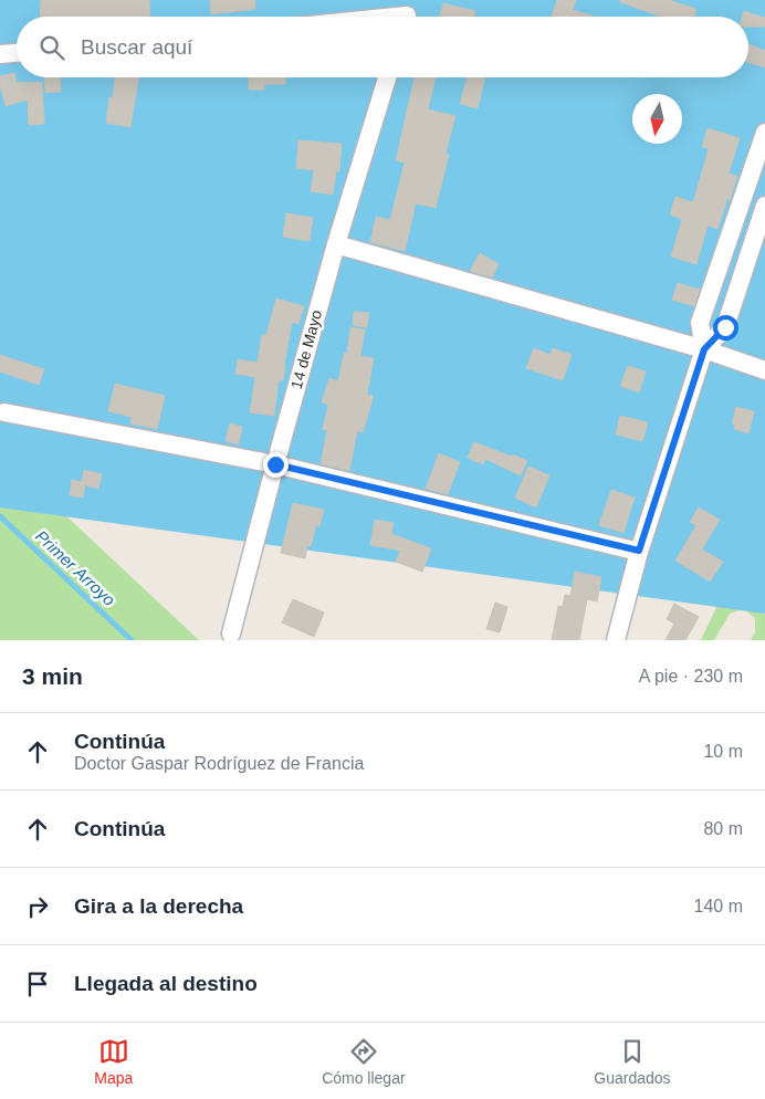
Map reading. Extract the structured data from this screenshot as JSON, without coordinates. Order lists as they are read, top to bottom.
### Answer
{
  "streets": {
    "street": ["14 de Mayo"]
  },
  "water": ["Primer Arroyo"],
  "north": "bottom",
  "page": {
    "search": "Buscar aquí",
    "heading": ["3 min", "A pie · 230 m"],
    "list": [
      ["Continúa", "Doctor Gaspar Rodríguez de Francia", "10 m"],
      ["Continúa", "80 m"],
      ["Gira a la derecha", "140 m"],
      "Llegada al destino"
    ],
    "nav": ["Mapa", "Cómo llegar", "Guardados"]
  }
}
